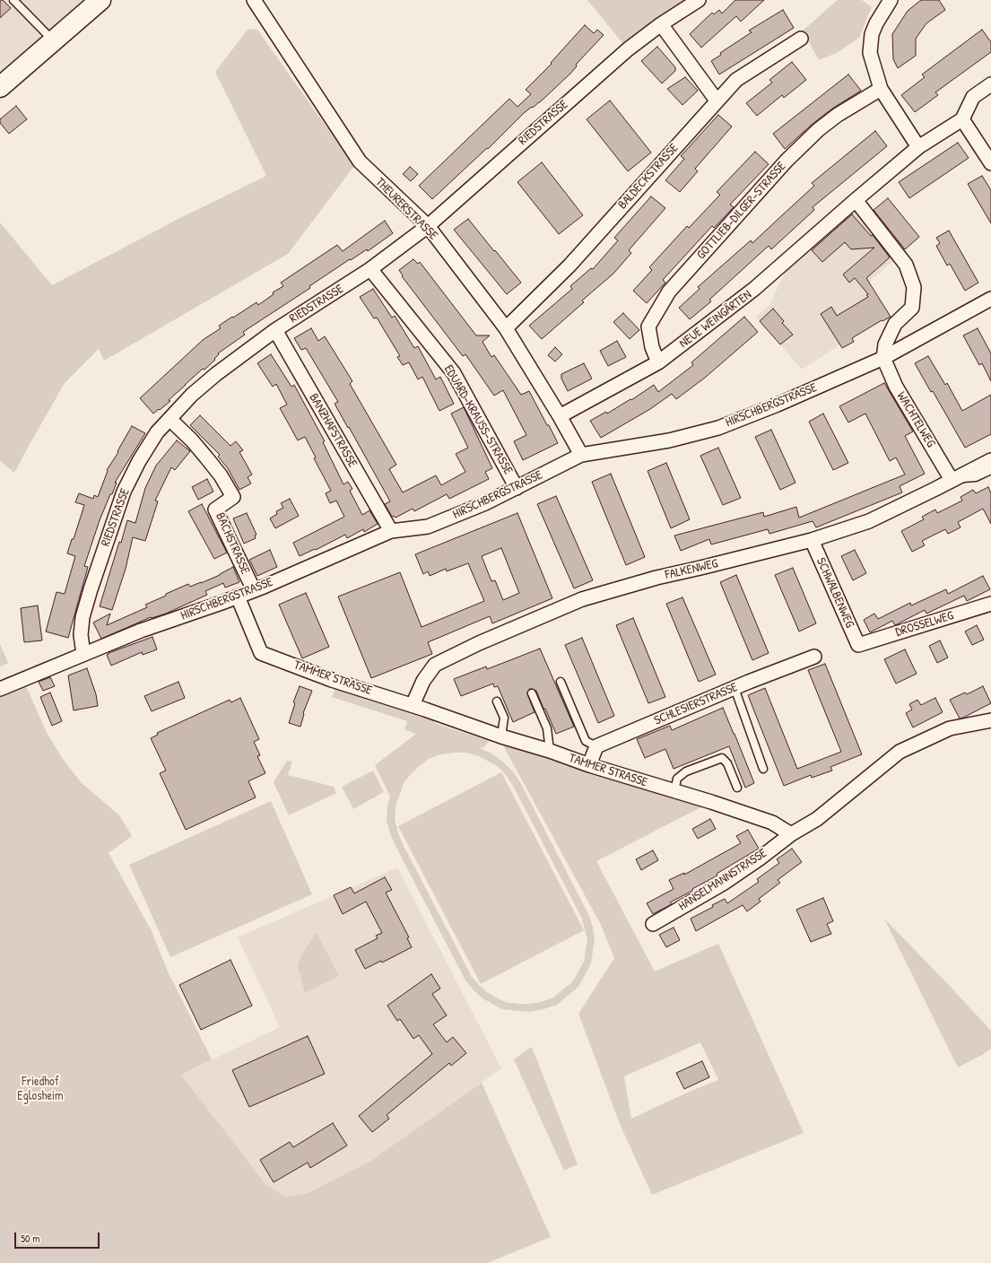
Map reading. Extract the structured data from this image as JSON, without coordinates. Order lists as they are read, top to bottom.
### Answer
{
  "streets": {
    "street": [
      "RIEDSTRASSE",
      "BALDECKSTRASSE",
      "THEURERSTRASSE",
      "GOTTLIEB-DILGER-STRASSE",
      "NEUE WEINGÄRTEN",
      "HIRSCHBERGSTRASSE",
      "EDUARD-KRAUSS-STRASSE",
      "WACHTELWEG",
      "BANZHAFSTRASSE",
      "BACHSTRASSE",
      "FALKENWEG",
      "SCHWALBENWEG",
      "DROSSELWEG",
      "TAMMER STRASSE",
      "SCHLESIERSTRASSE",
      "HANSELMANNSTRASSE"
    ]
  },
  "crossings": [
    ["RIEDSTRASSE", "THEURERSTRASSE"],
    ["RIEDSTRASSE", "HIRSCHBERGSTRASSE"],
    ["RIEDSTRASSE", "EDUARD-KRAUSS-STRASSE"],
    ["RIEDSTRASSE", "BANZHAFSTRASSE"],
    ["RIEDSTRASSE", "BACHSTRASSE"],
    ["BALDECKSTRASSE", "THEURERSTRASSE"],
    ["THEURERSTRASSE", "NEUE WEINGÄRTEN"],
    ["THEURERSTRASSE", "HIRSCHBERGSTRASSE"],
    ["GOTTLIEB-DILGER-STRASSE", "NEUE WEINGÄRTEN"],
    ["HIRSCHBERGSTRASSE", "EDUARD-KRAUSS-STRASSE"],
    ["HIRSCHBERGSTRASSE", "WACHTELWEG"],
    ["HIRSCHBERGSTRASSE", "BANZHAFSTRASSE"],
    ["HIRSCHBERGSTRASSE", "BACHSTRASSE"],
    ["HIRSCHBERGSTRASSE", "TAMMER STRASSE"],
    ["WACHTELWEG", "FALKENWEG"],
    ["FALKENWEG", "SCHWALBENWEG"],
    ["FALKENWEG", "TAMMER STRASSE"],
    ["SCHWALBENWEG", "DROSSELWEG"],
    ["TAMMER STRASSE", "HANSELMANNSTRASSE"]
  ],
  "parks": ["Friedhof Eglosheim"],
  "scale_bar": "50 m"
}
